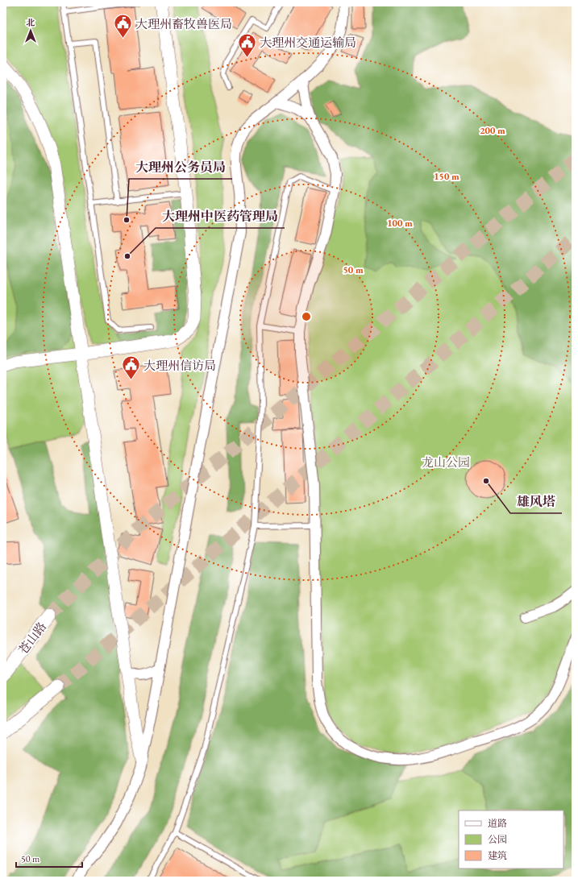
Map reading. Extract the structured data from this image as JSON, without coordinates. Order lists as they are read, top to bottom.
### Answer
{
  "streets": {
    "main road": ["苍山路"]
  },
  "parks": ["龙山公园"],
  "places": {
    "public building": ["大理州畜牧兽医局", "大理州交通运输局", "大理州信访局"],
    "other": ["大理州公务员局", "大理州中医药管理局", "雄风塔"]
  },
  "legend": ["道路", "公园", "建筑"],
  "scale_bar": "50 m",
  "north": "top",
  "rings": [
    "200 m",
    "150 m",
    "100 m",
    "50 m"
  ]
}
